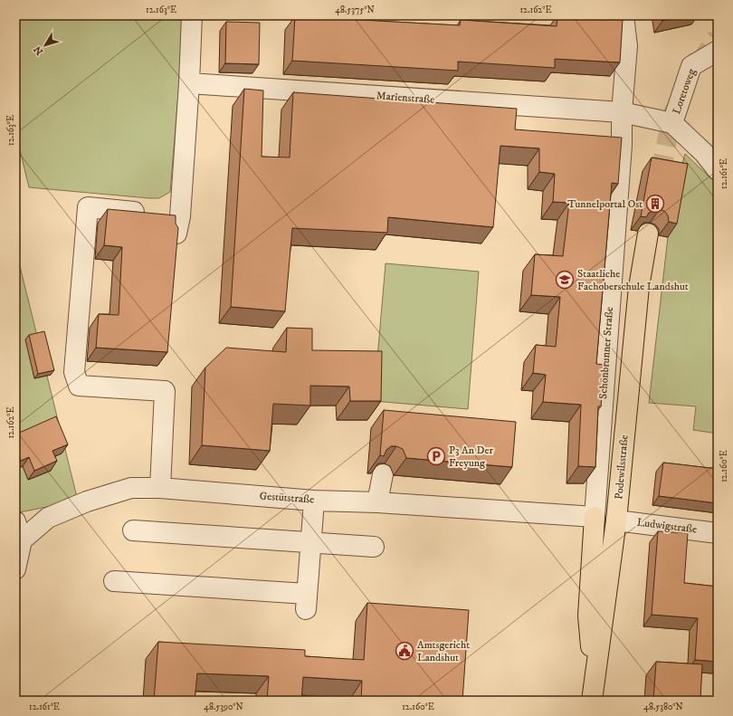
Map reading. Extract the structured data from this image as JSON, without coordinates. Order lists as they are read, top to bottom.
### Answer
{
  "streets": {
    "main road": ["Podewilsstraße"],
    "street": [
      "Loretoweg",
      "Marienstraße",
      "Schönbrunner Straße",
      "Gestütstraße",
      "Ludwigstraße"
    ]
  },
  "crossings": [
    ["Loretoweg", "Marienstraße"],
    ["Marienstraße", "Schönbrunner Straße"],
    ["Schönbrunner Straße", "Gestütstraße"],
    ["Podewilsstraße", "Ludwigstraße"]
  ],
  "places": {
    "building": ["Tunnelportal Ost"],
    "school or university": ["Staatliche Fachoberschule Landshut"],
    "parking": ["P3 An Der Freyung"],
    "public building": ["Amtsgericht Landshut"]
  },
  "north": "bottom left",
  "coordinates": [
    "12.163°E",
    "48.5375°N",
    "12.162°E",
    "12.161°E",
    "12.160°E",
    "48.5390°N",
    "48.5380°N"
  ]
}
